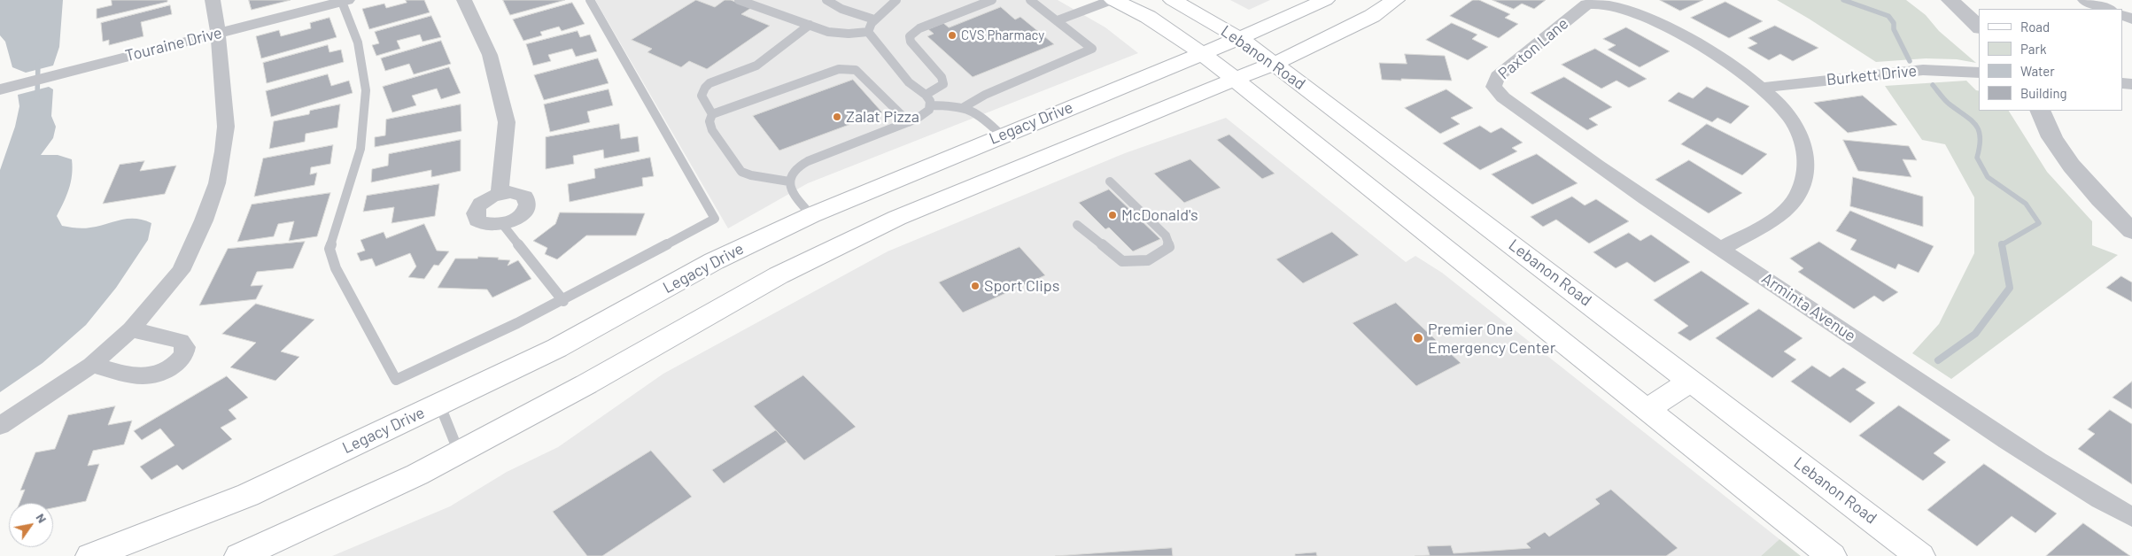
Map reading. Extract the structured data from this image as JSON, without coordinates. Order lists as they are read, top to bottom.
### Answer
{
  "streets": {
    "main road": ["Lebanon Road", "Legacy Drive"],
    "street": [
      "Touraine Drive",
      "Paxton Lane",
      "Burkett Drive",
      "Arminta Avenue"
    ]
  },
  "crossings": [
    ["Paxton Lane", "Arminta Avenue"],
    ["Lebanon Road", "Legacy Drive"]
  ],
  "places": [
    "CVS Pharmacy",
    "Zalat Pizza",
    "McDonald's",
    "Sport Clips",
    "Premier One Emergency Center"
  ],
  "legend": [
    "Road",
    "Park",
    "Water",
    "Building"
  ],
  "north": "top right"
}
